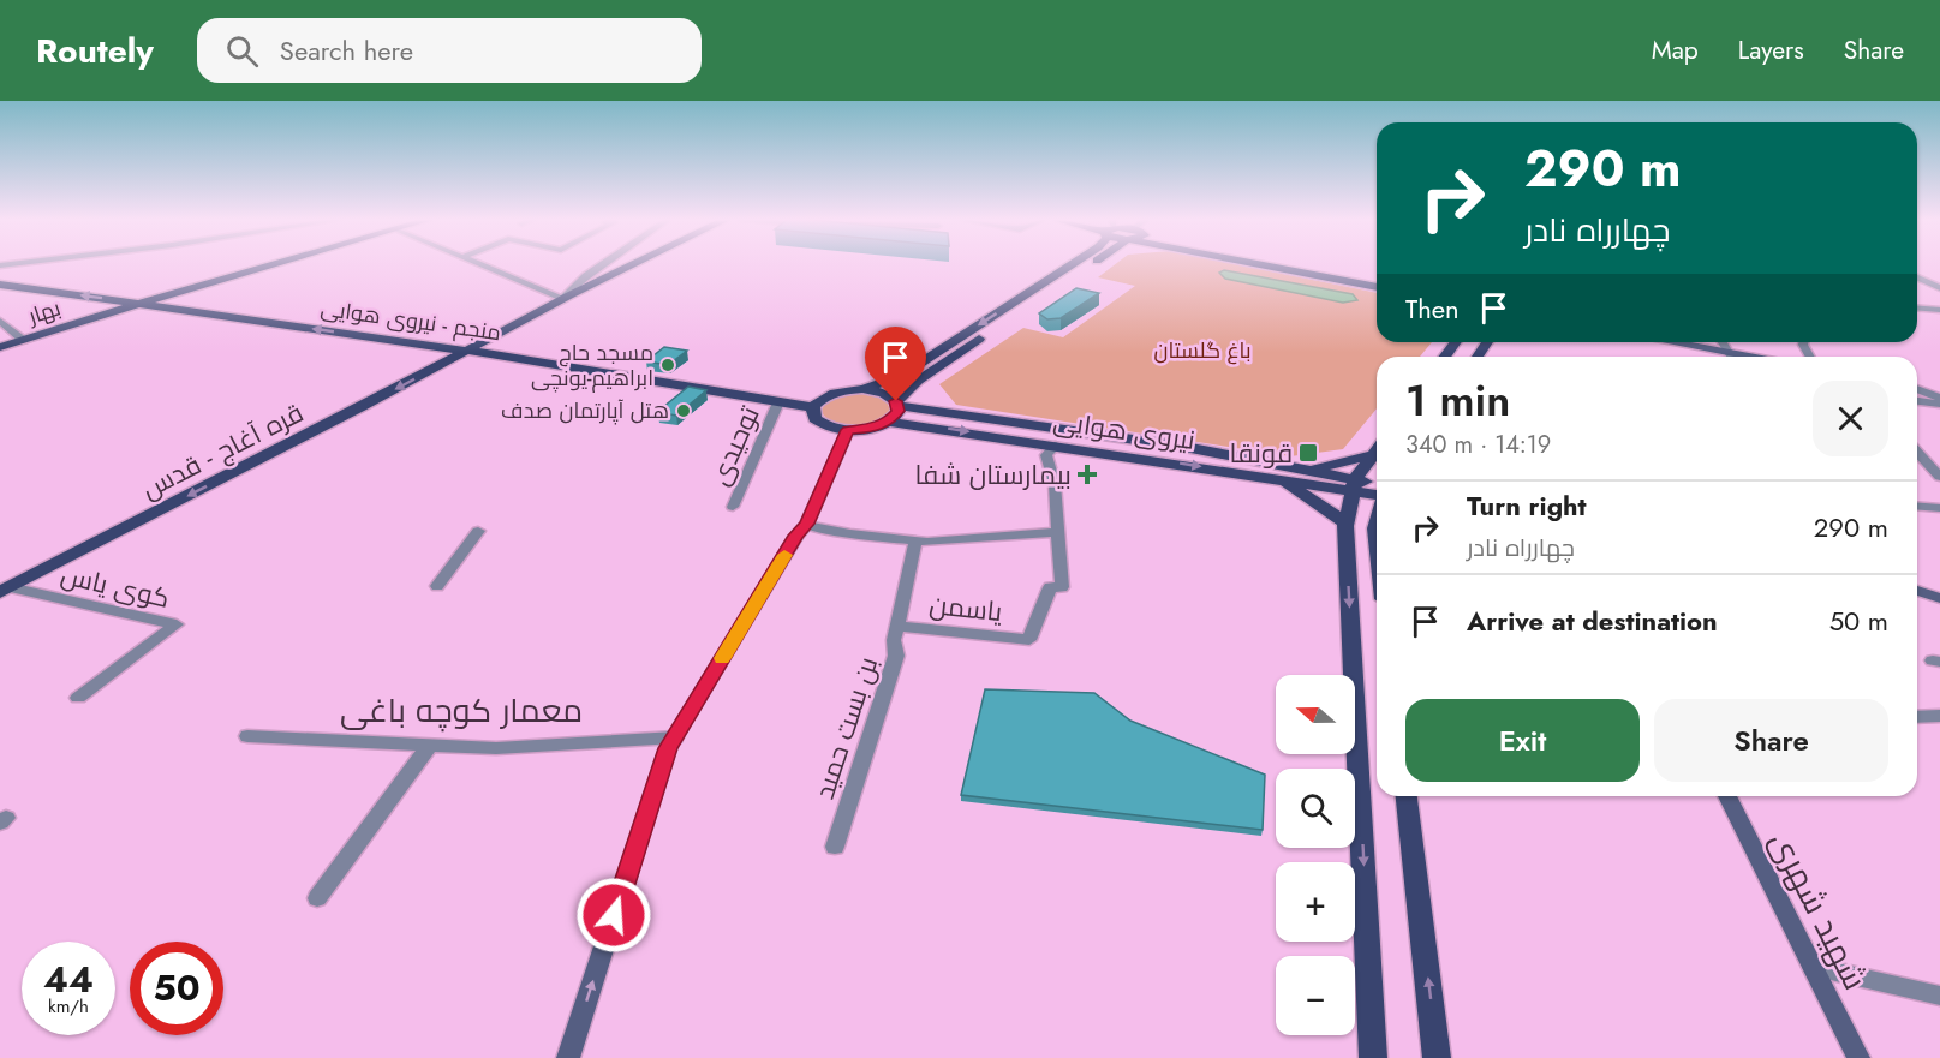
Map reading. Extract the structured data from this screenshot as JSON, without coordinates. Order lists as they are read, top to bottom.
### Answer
{
  "streets": {
    "main road": [
      "بهار",
      "منجم - نیروی هوایی",
      "نیروی هوایی",
      "قره آغاج - قدس",
      "شهید شهری"
    ],
    "street": [
      "توحیدی",
      "کوی یاس",
      "یاسمن",
      "معمار کوچه باغی",
      "بن بست حمید"
    ]
  },
  "crossings": [
    ["بهار", "منجم - نیروی هوایی"],
    ["منجم - نیروی هوایی", "توحیدی"],
    ["منجم - نیروی هوایی", "قره آغاج - قدس"],
    ["قره آغاج - قدس", "کوی یاس"],
    ["یاسمن", "بن بست حمید"]
  ],
  "one_way": ["منجم - نیروی هوایی", "قره آغاج - قدس"],
  "parks": ["باغ گلستان"],
  "places": {
    "other": ["مسجد حاج ابراهیم-یونچی", "هتل آپارتمان صدف"],
    "transit": ["قونقا"],
    "health": ["بیمارستان شفا"]
  },
  "north": "left",
  "page": {
    "header": "Routely",
    "search": "Search here",
    "nav": ["Map", "Layers", "Share"],
    "turn": ["290 m", "چهارراه نادر"],
    "then": "Then",
    "heading": ["1 min", "340 m · 14:19"],
    "list": [
      {
        "name": "Turn right",
        "note": "چهارراه نادر",
        "value": "290 m"
      },
      {
        "name": "Arrive at destination",
        "value": "50 m"
      }
    ],
    "map_buttons": ["+", "−"],
    "buttons": ["Exit", "Share"],
    "speed": "44 km/h",
    "limit": "50"
  }
}
